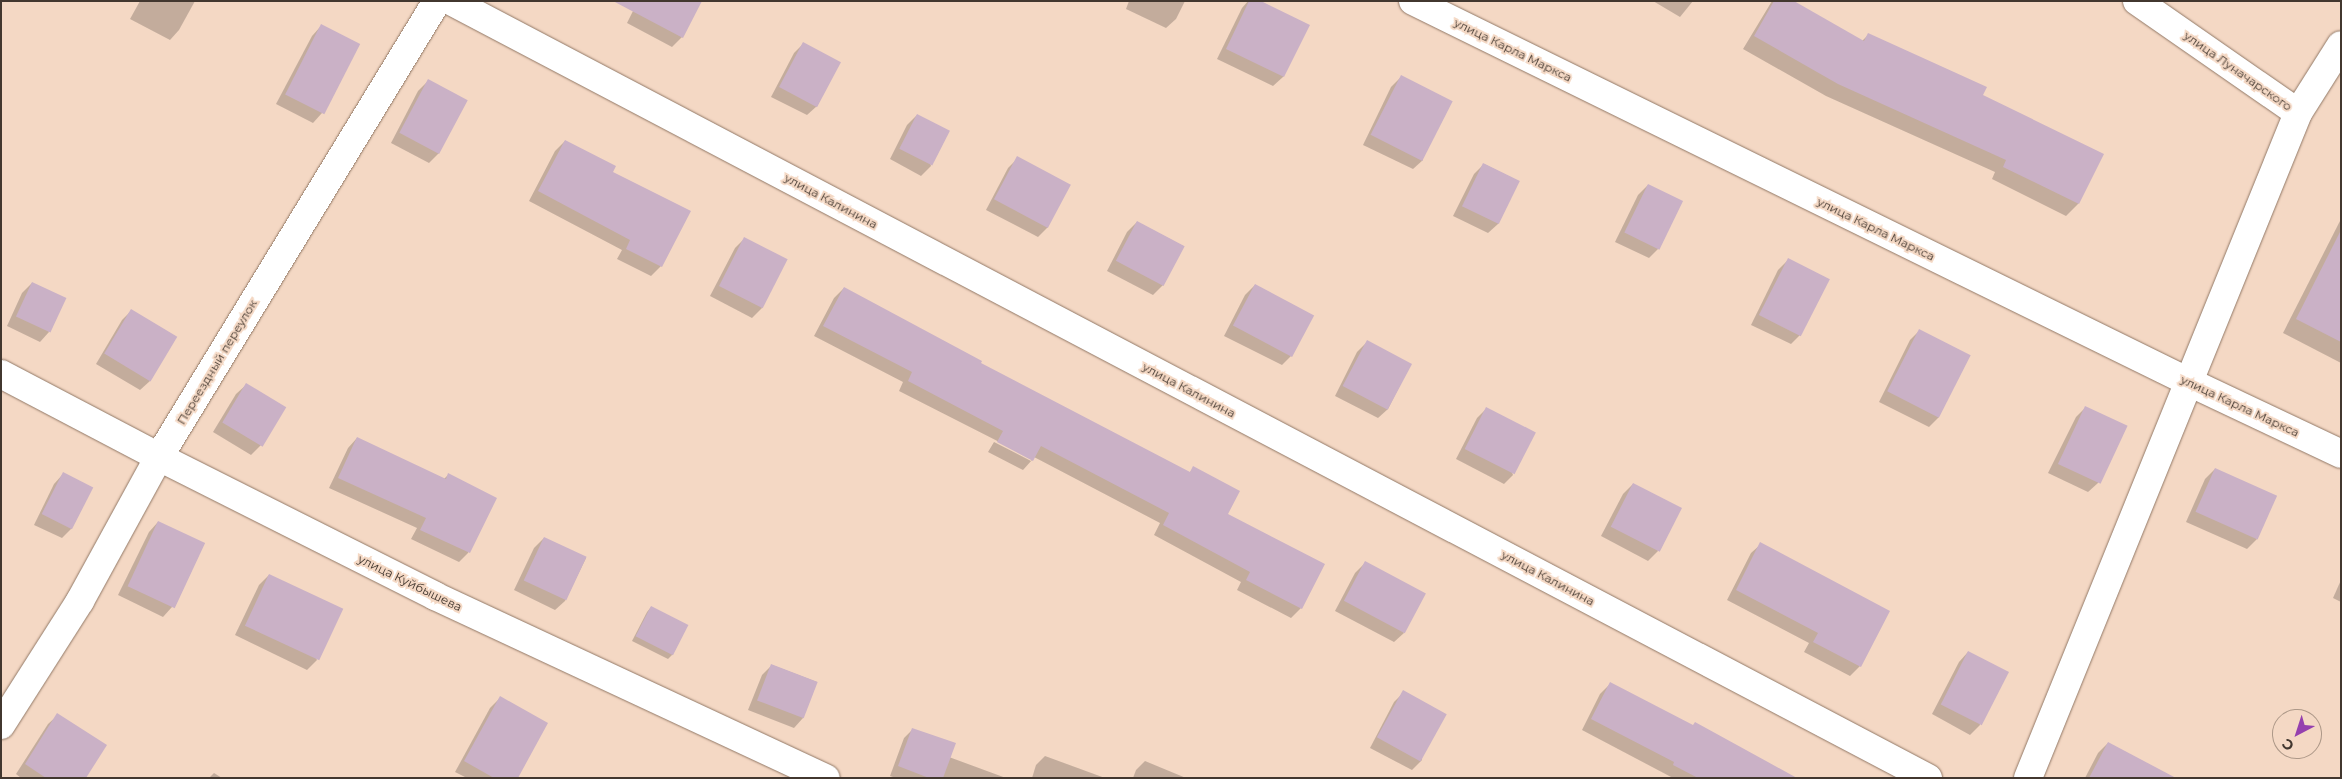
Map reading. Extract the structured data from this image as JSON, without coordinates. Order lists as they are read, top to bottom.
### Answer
{
  "streets": {
    "street": [
      "улица Карла Маркса",
      "улица Луначарского",
      "улица Калинина",
      "Переездный переулок",
      "улица Куйбышева"
    ]
  },
  "crossings": [
    ["Переездный переулок", "улица Куйбышева"]
  ],
  "north": "bottom left"
}
